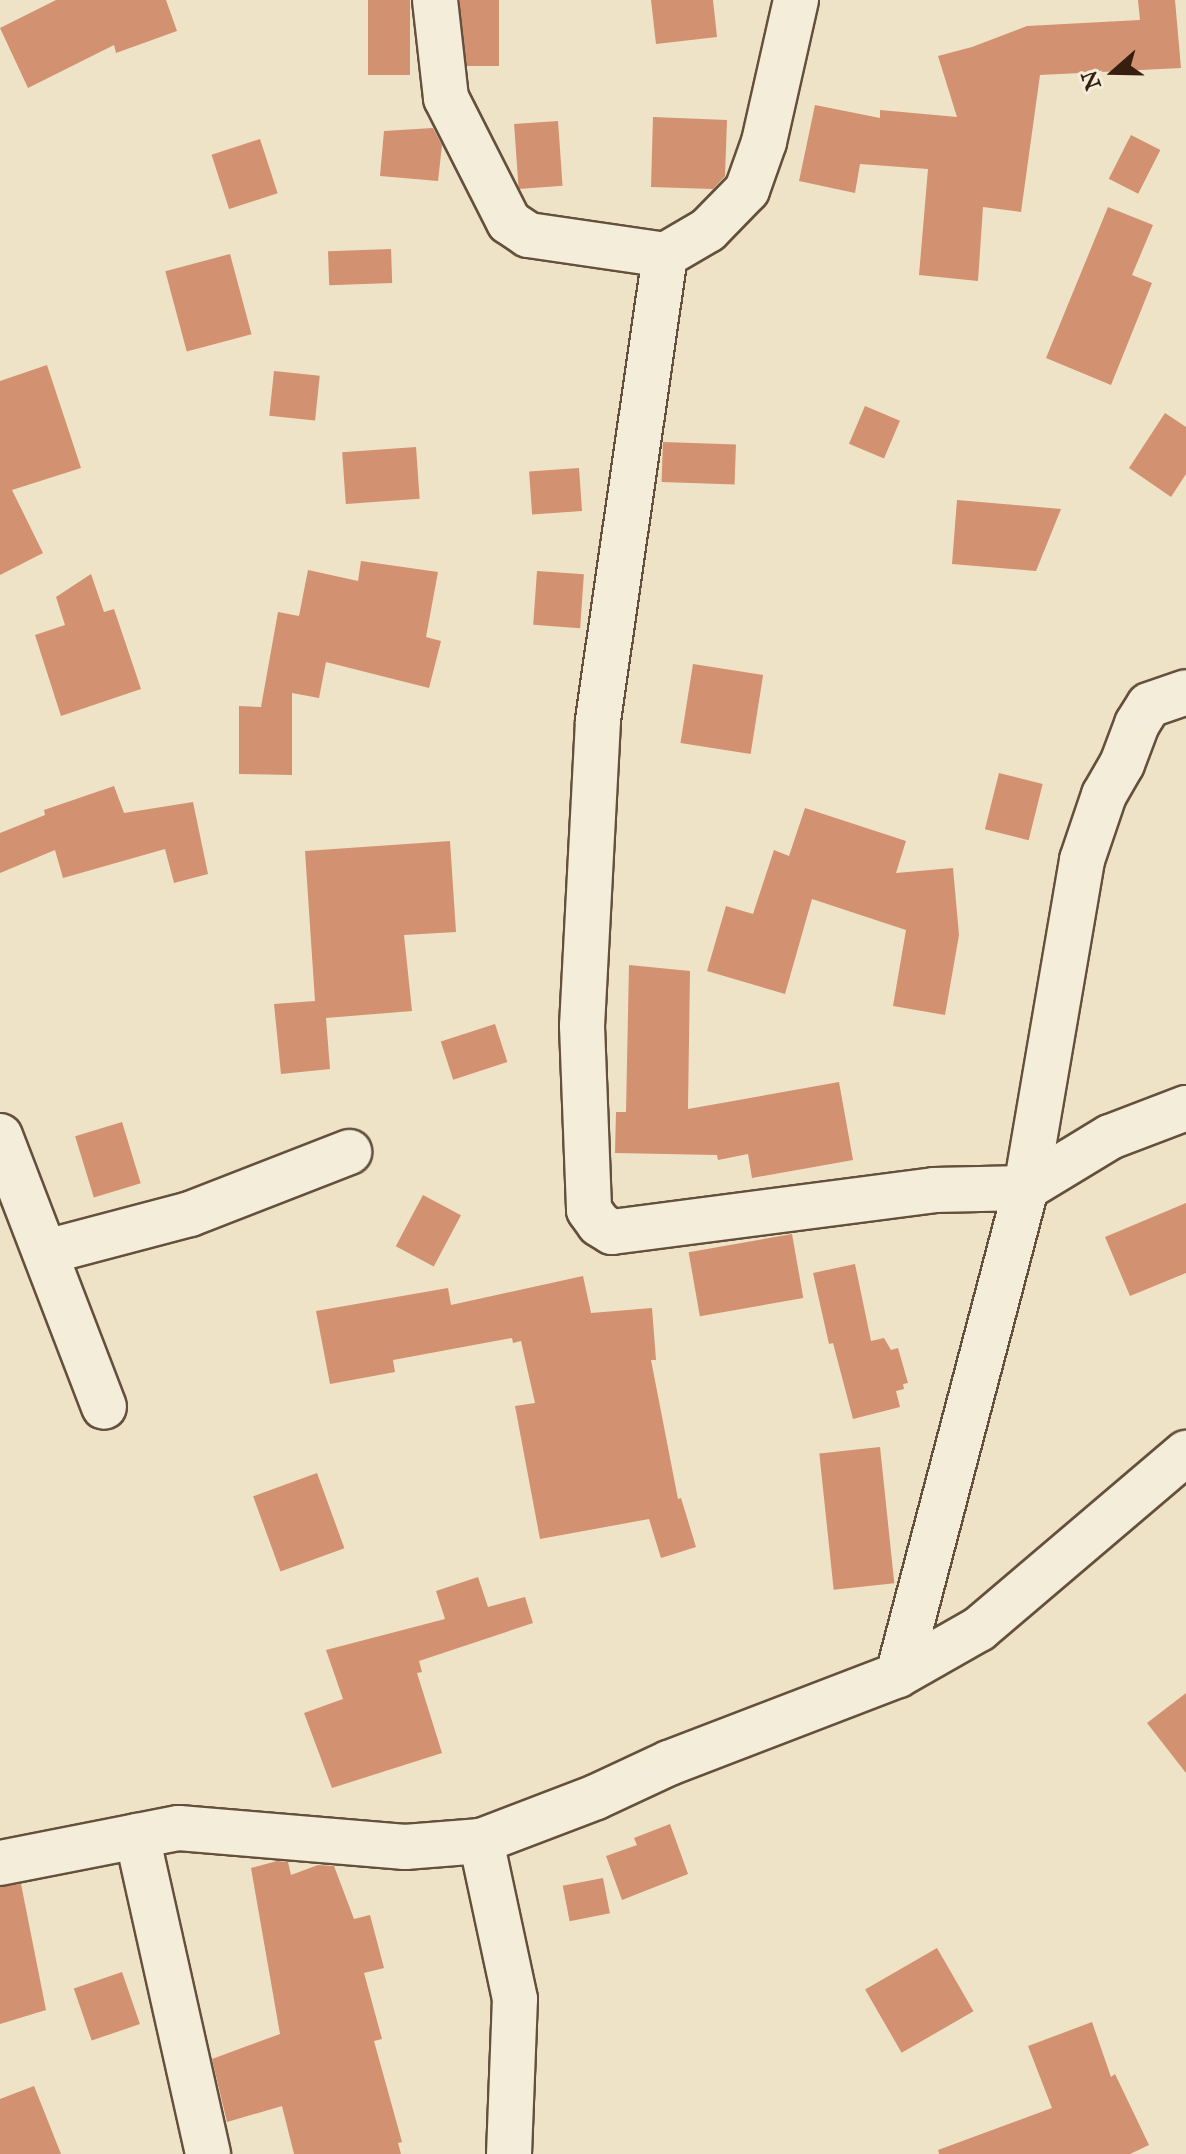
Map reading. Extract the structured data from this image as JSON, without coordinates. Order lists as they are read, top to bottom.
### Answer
{
  "north": "left"
}
